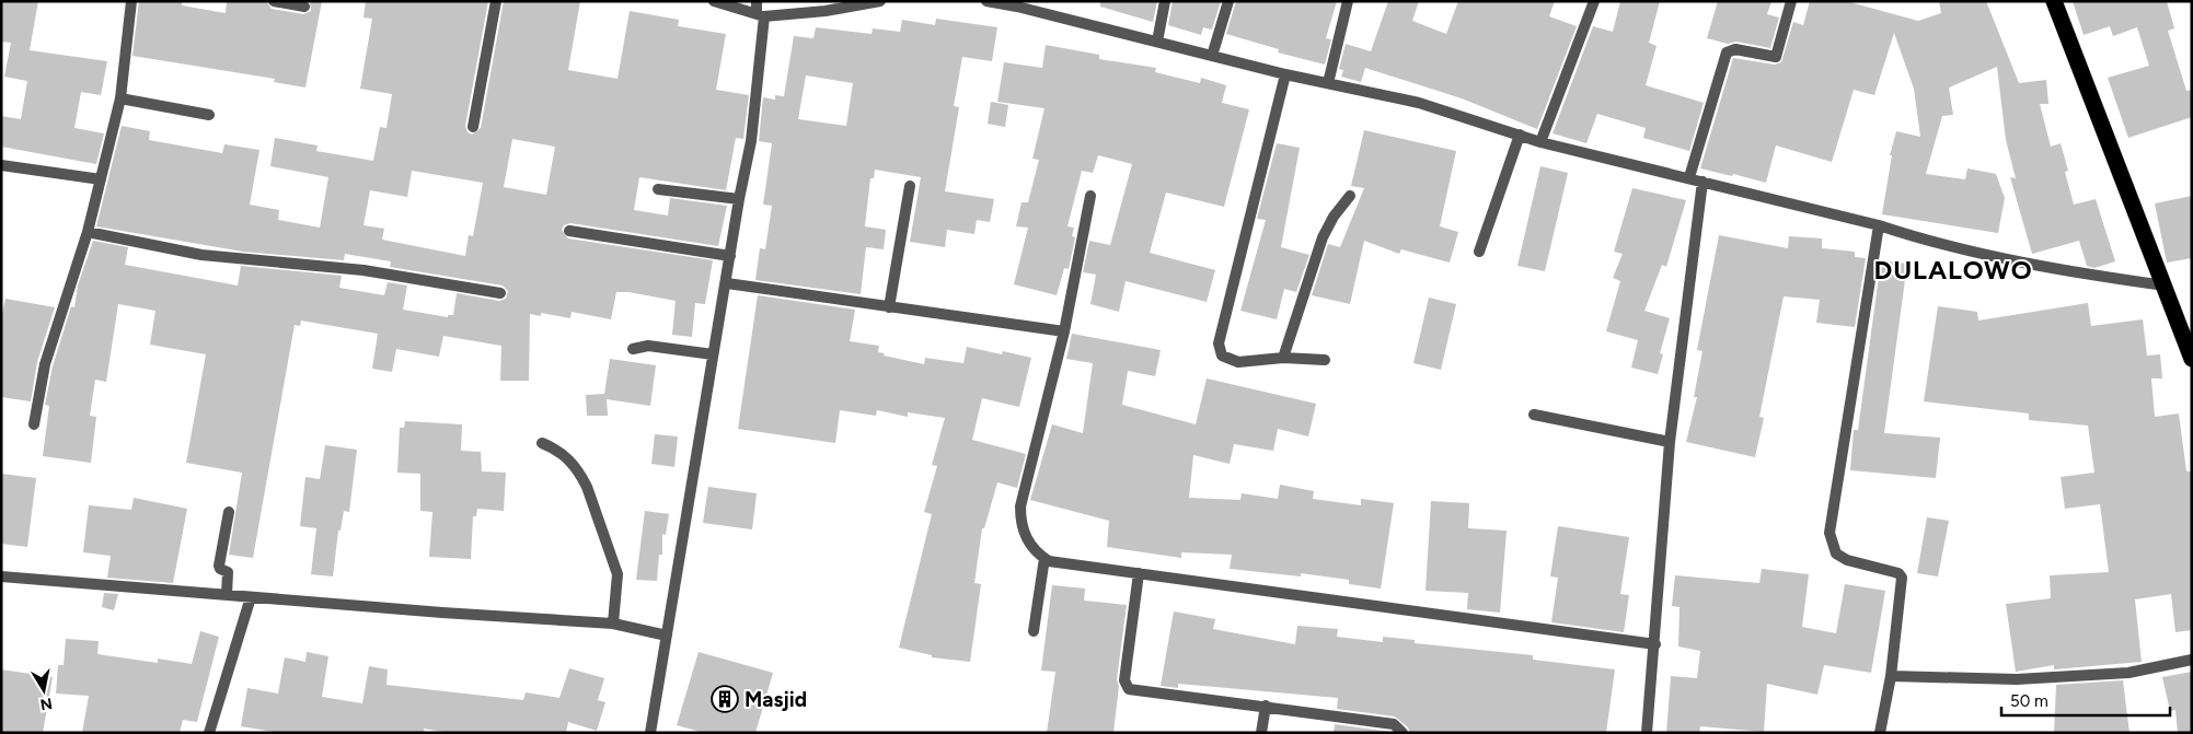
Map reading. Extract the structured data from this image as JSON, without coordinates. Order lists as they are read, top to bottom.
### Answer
{
  "districts": ["DULALOWO"],
  "places": {
    "building": ["Masjid"]
  },
  "scale_bar": "50 m",
  "north": "bottom"
}
